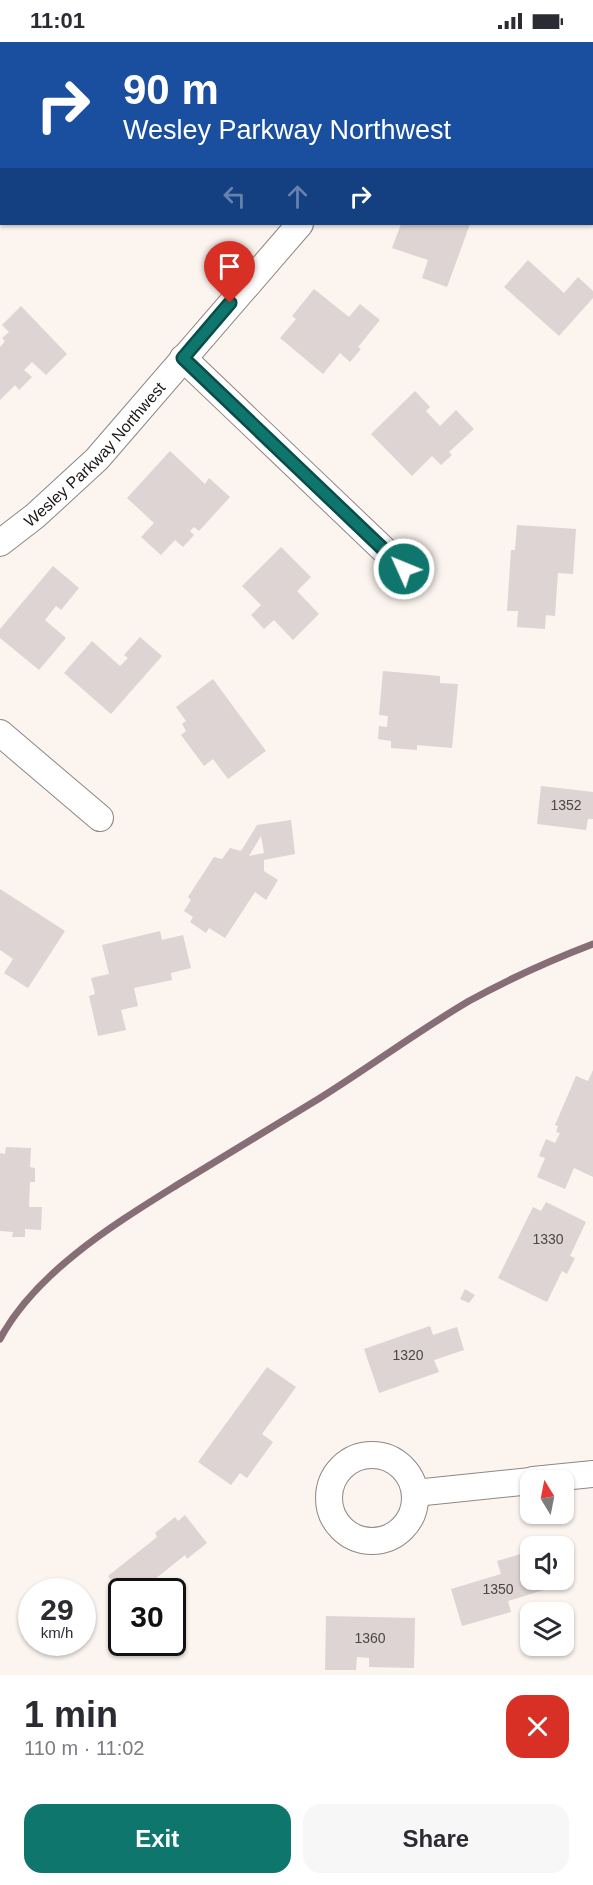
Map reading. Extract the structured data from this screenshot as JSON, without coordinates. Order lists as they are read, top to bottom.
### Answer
{
  "streets": {
    "street": ["Wesley Parkway Northwest"]
  },
  "house_numbers": [
    "1352",
    "1330",
    "1320",
    "1350",
    "1360"
  ],
  "north": "top",
  "page": {
    "status": "11:01",
    "turn": ["90 m", "Wesley Parkway Northwest"],
    "speed": "29 km/h",
    "limit": "30",
    "heading": ["1 min", "110 m · 11:02"],
    "buttons": ["Exit", "Share"]
  }
}
